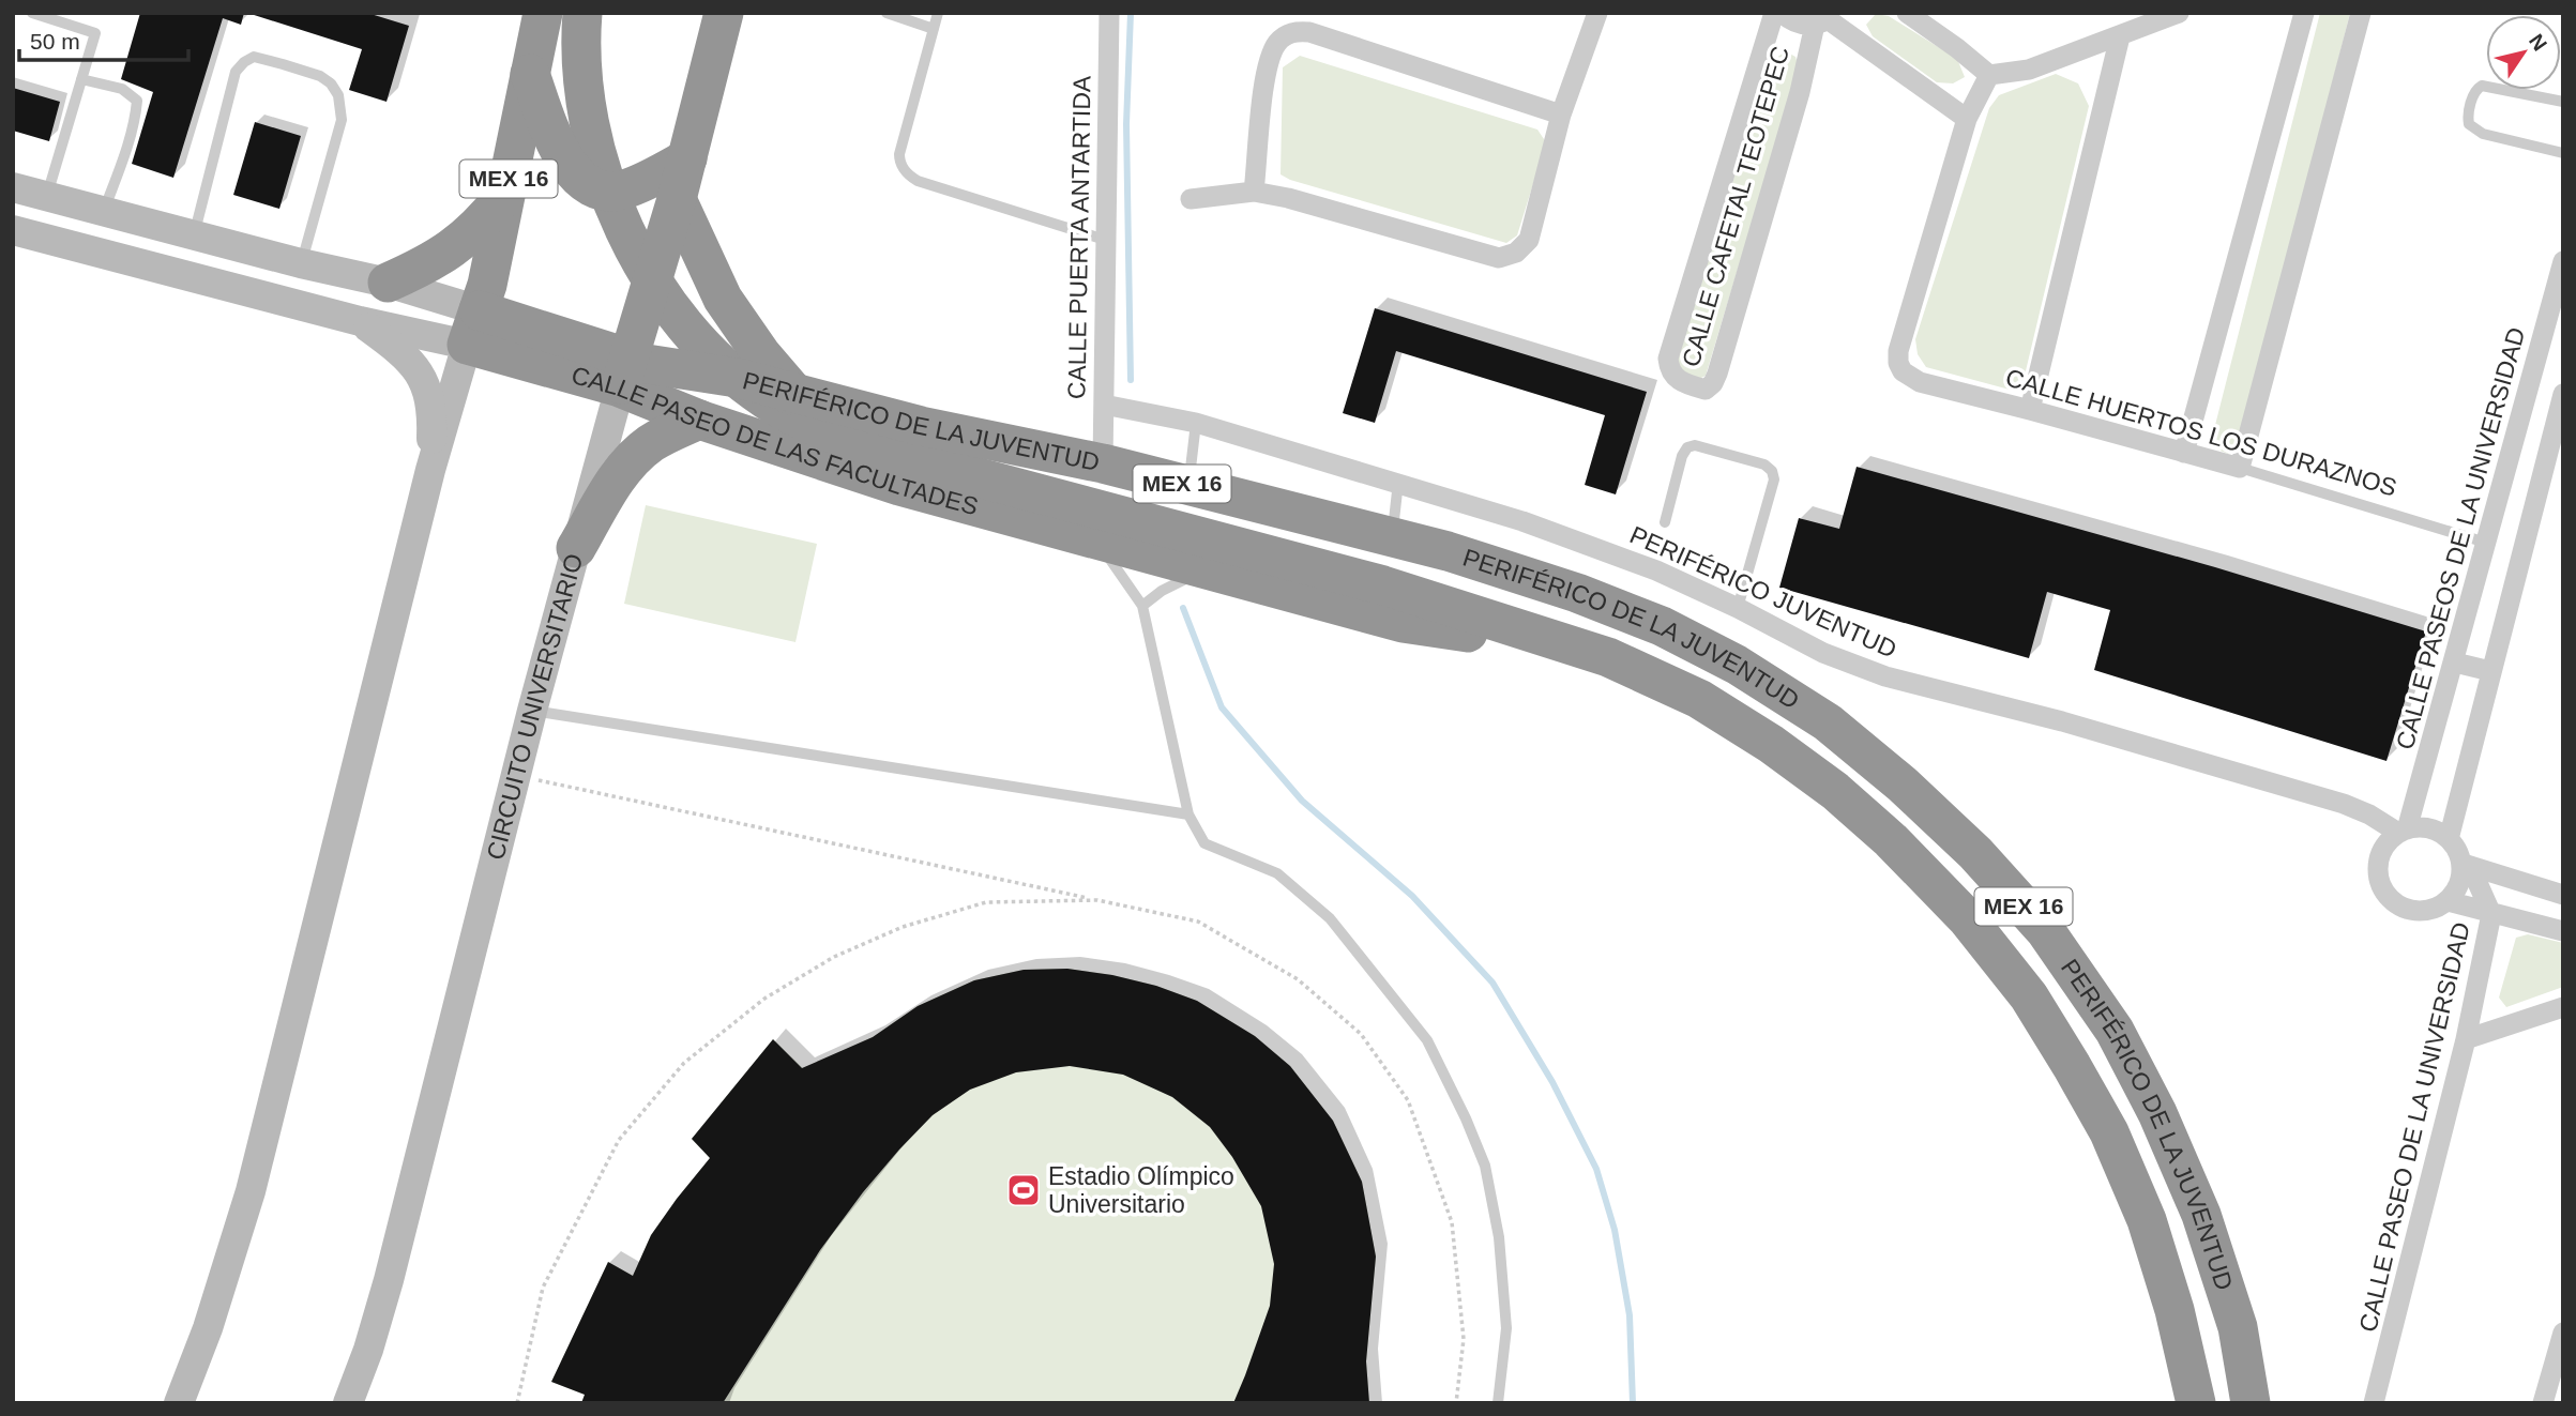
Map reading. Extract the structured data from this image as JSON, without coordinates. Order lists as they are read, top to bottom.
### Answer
{
  "streets": {
    "highway": [
      "MEX 16",
      "PERIFÉRICO DE LA JUVENTUD",
      "CALLE PASEO DE LAS FACULTADES",
      "CIRCUITO UNIVERSITARIO"
    ],
    "street": [
      "CALLE CAFETAL TEOTEPEC",
      "CALLE PUERTA ANTARTIDA",
      "CALLE HUERTOS LOS DURAZNOS",
      "CALLE PASEOS DE LA UNIVERSIDAD",
      "PERIFÉRICO JUVENTUD",
      "CALLE PASEO DE LA UNIVERSIDAD"
    ]
  },
  "crossings": [
    ["MEX 16", "CALLE PASEO DE LAS FACULTADES"],
    ["CALLE PUERTA ANTARTIDA", "PERIFÉRICO DE LA JUVENTUD"],
    ["CALLE PUERTA ANTARTIDA", "PERIFÉRICO JUVENTUD"],
    ["PERIFÉRICO DE LA JUVENTUD", "CALLE PASEO DE LAS FACULTADES"],
    ["PERIFÉRICO DE LA JUVENTUD", "CIRCUITO UNIVERSITARIO"],
    ["CALLE HUERTOS LOS DURAZNOS", "CALLE PASEOS DE LA UNIVERSIDAD"],
    ["CALLE PASEO DE LAS FACULTADES", "CIRCUITO UNIVERSITARIO"],
    ["CALLE PASEOS DE LA UNIVERSIDAD", "PERIFÉRICO JUVENTUD"],
    ["CALLE PASEOS DE LA UNIVERSIDAD", "CALLE PASEO DE LA UNIVERSIDAD"],
    ["PERIFÉRICO JUVENTUD", "CALLE PASEO DE LA UNIVERSIDAD"]
  ],
  "places": {
    "sports": ["Estadio Olímpico Universitario"]
  },
  "scale_bar": "50 m",
  "north": "top right"
}
